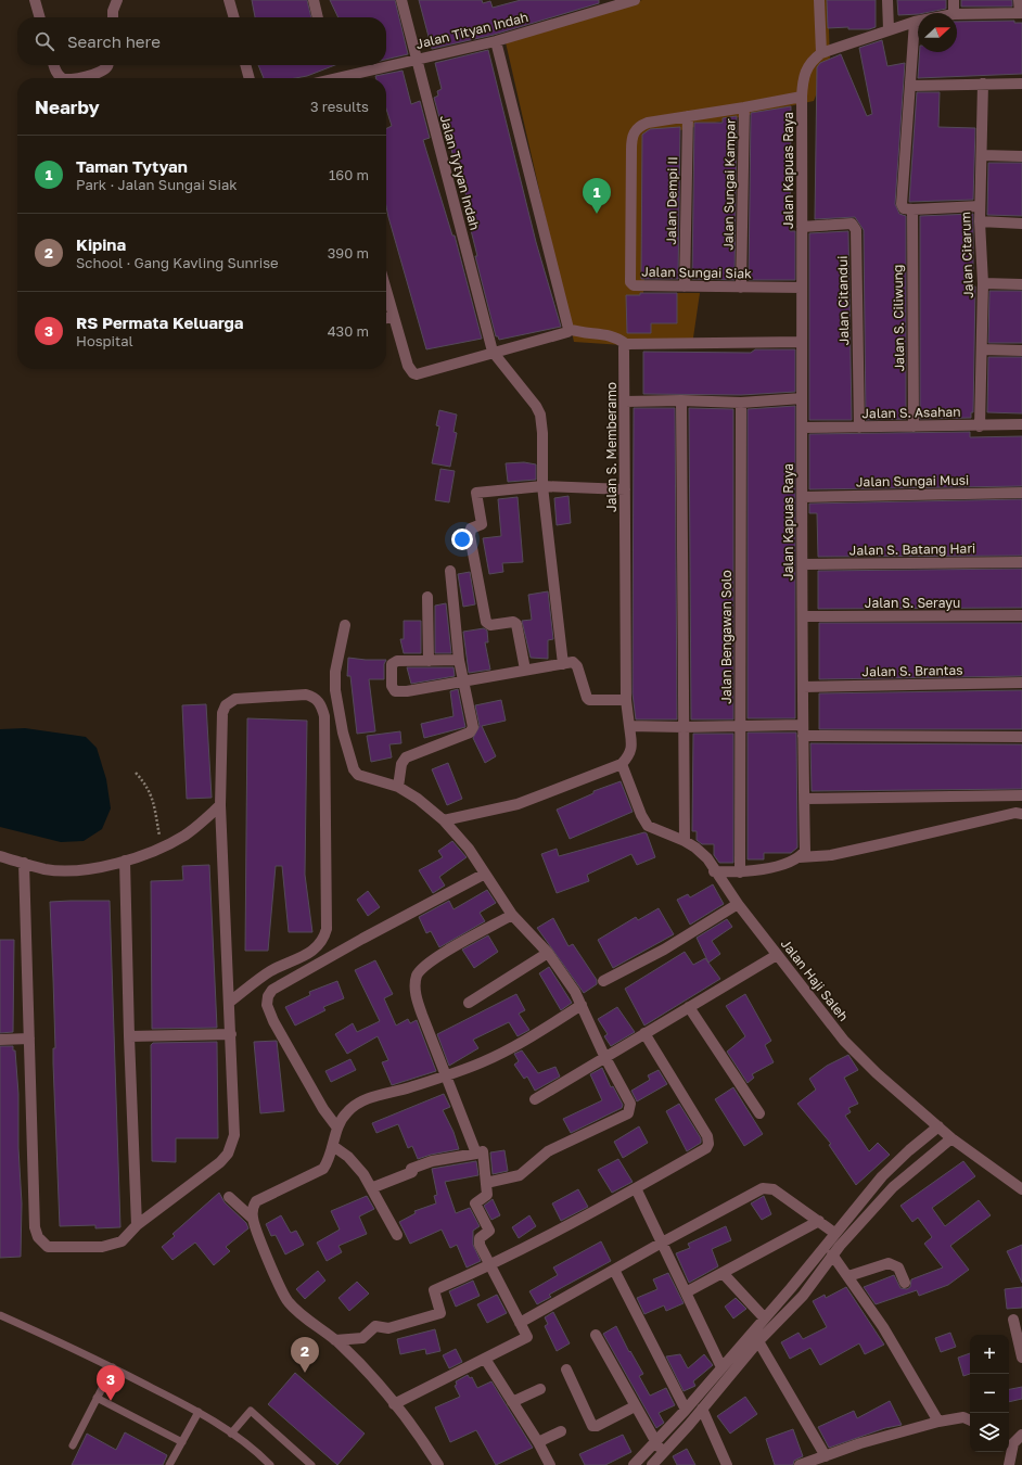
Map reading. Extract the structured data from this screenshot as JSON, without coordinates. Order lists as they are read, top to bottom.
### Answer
{
  "streets": {
    "street": [
      "Jalan Tityan Indah",
      "Jalan Kapuas Raya",
      "Jalan Tytyan Indah",
      "Jalan Sungai Kampar",
      "Jalan Dempi II",
      "Jalan Citarum",
      "Jalan Sungai Siak",
      "Jalan Citandui",
      "Jalan S. Ciliwung",
      "Jalan S. Asahan",
      "Jalan S. Memberamo",
      "Jalan Sungai Musi",
      "Jalan S. Batang Hari",
      "Jalan S. Serayu",
      "Jalan Bengawan Solo",
      "Jalan S. Brantas",
      "Jalan Haji Saleh"
    ]
  },
  "crossings": [
    ["Jalan Tityan Indah", "Jalan Tytyan Indah"],
    ["Jalan Kapuas Raya", "Jalan Sungai Siak"],
    ["Jalan Kapuas Raya", "Jalan Citandui"],
    ["Jalan Kapuas Raya", "Jalan S. Asahan"],
    ["Jalan Kapuas Raya", "Jalan Sungai Musi"],
    ["Jalan Kapuas Raya", "Jalan S. Batang Hari"],
    ["Jalan Kapuas Raya", "Jalan S. Serayu"],
    ["Jalan Kapuas Raya", "Jalan S. Brantas"],
    ["Jalan Sungai Kampar", "Jalan Sungai Siak"],
    ["Jalan Dempi II", "Jalan Sungai Siak"],
    ["Jalan Citarum", "Jalan S. Asahan"],
    ["Jalan Citandui", "Jalan S. Asahan"],
    ["Jalan S. Ciliwung", "Jalan S. Asahan"],
    ["Jalan S. Memberamo", "Jalan Haji Saleh"]
  ],
  "north": "right",
  "page": {
    "search": "Search here",
    "heading": ["Nearby", "3 results"],
    "list": [
      {
        "mark": "1",
        "name": "Taman Tytyan",
        "note": "Park · Jalan Sungai Siak",
        "value": "160 m"
      },
      {
        "mark": "2",
        "name": "Kipina",
        "note": "School · Gang Kavling Sunrise",
        "value": "390 m"
      },
      {
        "mark": "3",
        "name": "RS Permata Keluarga",
        "note": "Hospital",
        "value": "430 m"
      }
    ],
    "pins": ["1", "2", "3"],
    "map_buttons": ["+", "−"]
  }
}
